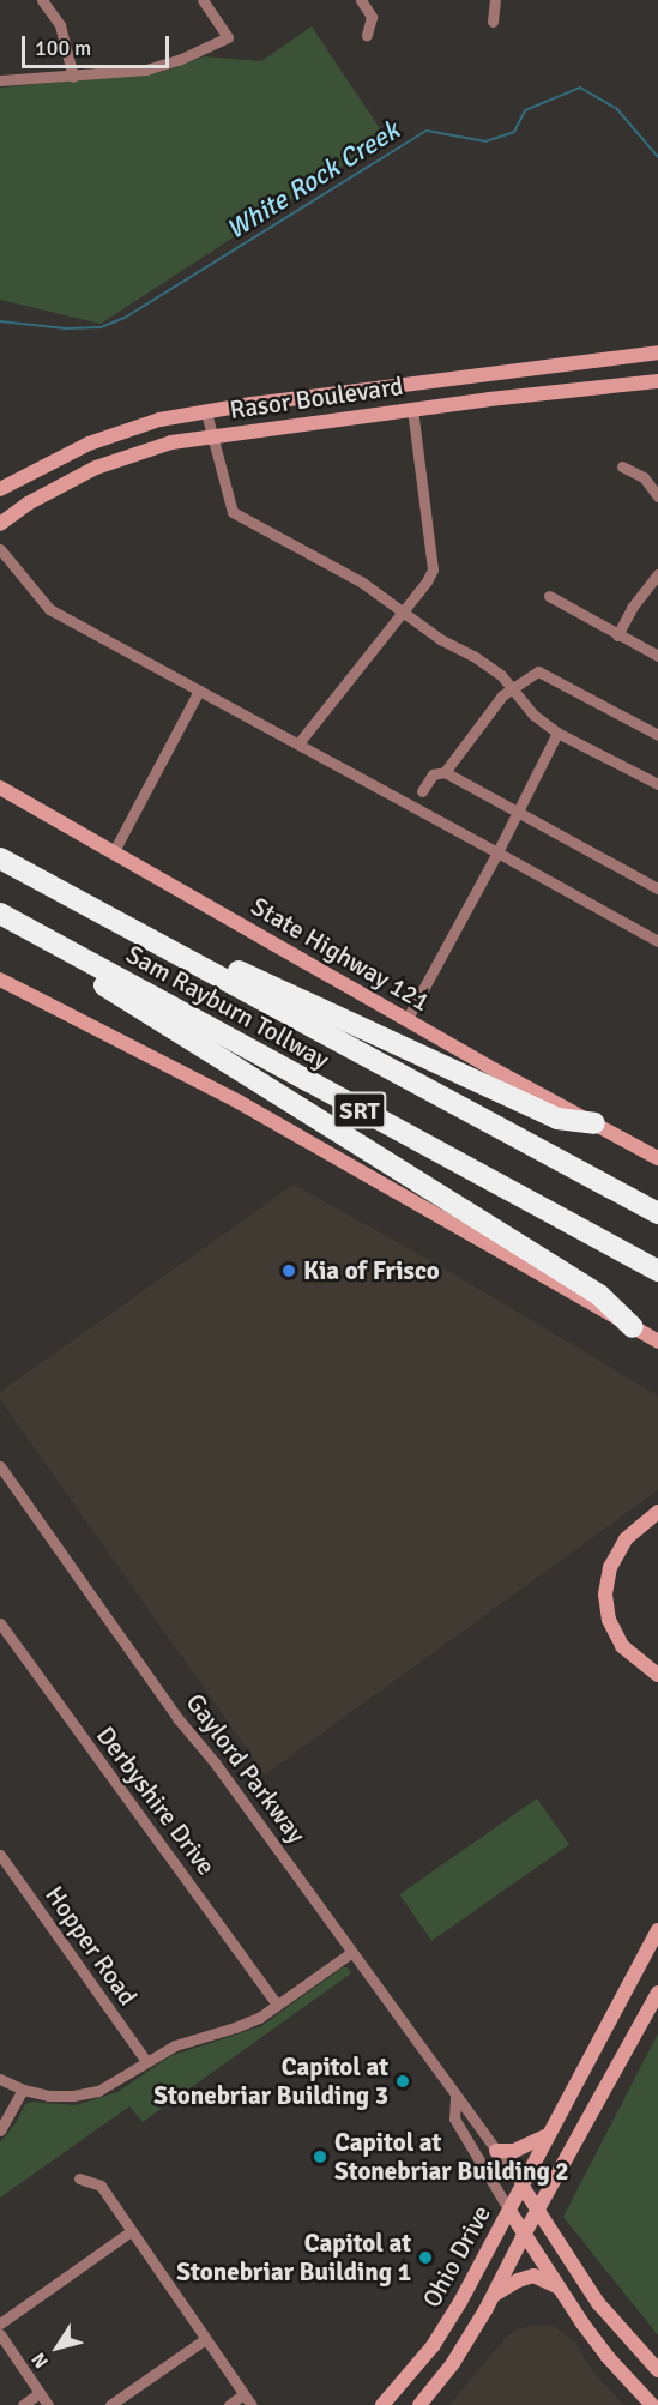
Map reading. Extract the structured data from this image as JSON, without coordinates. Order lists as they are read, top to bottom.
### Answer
{
  "streets": {
    "highway": ["Sam Rayburn Tollway", "SRT"],
    "main road": [
      "Rasor Boulevard",
      "State Highway 121",
      "Gaylord Parkway",
      "Ohio Drive"
    ],
    "street": ["Derbyshire Drive", "Hopper Road"]
  },
  "crossings": [
    ["Gaylord Parkway", "Ohio Drive"]
  ],
  "water": ["White Rock Creek"],
  "places": [
    "Kia of Frisco",
    "Capitol at Stonebriar Building 3",
    "Capitol at Stonebriar Building 2",
    "Capitol at Stonebriar Building 1"
  ],
  "scale_bar": "100 m",
  "north": "bottom left"
}
